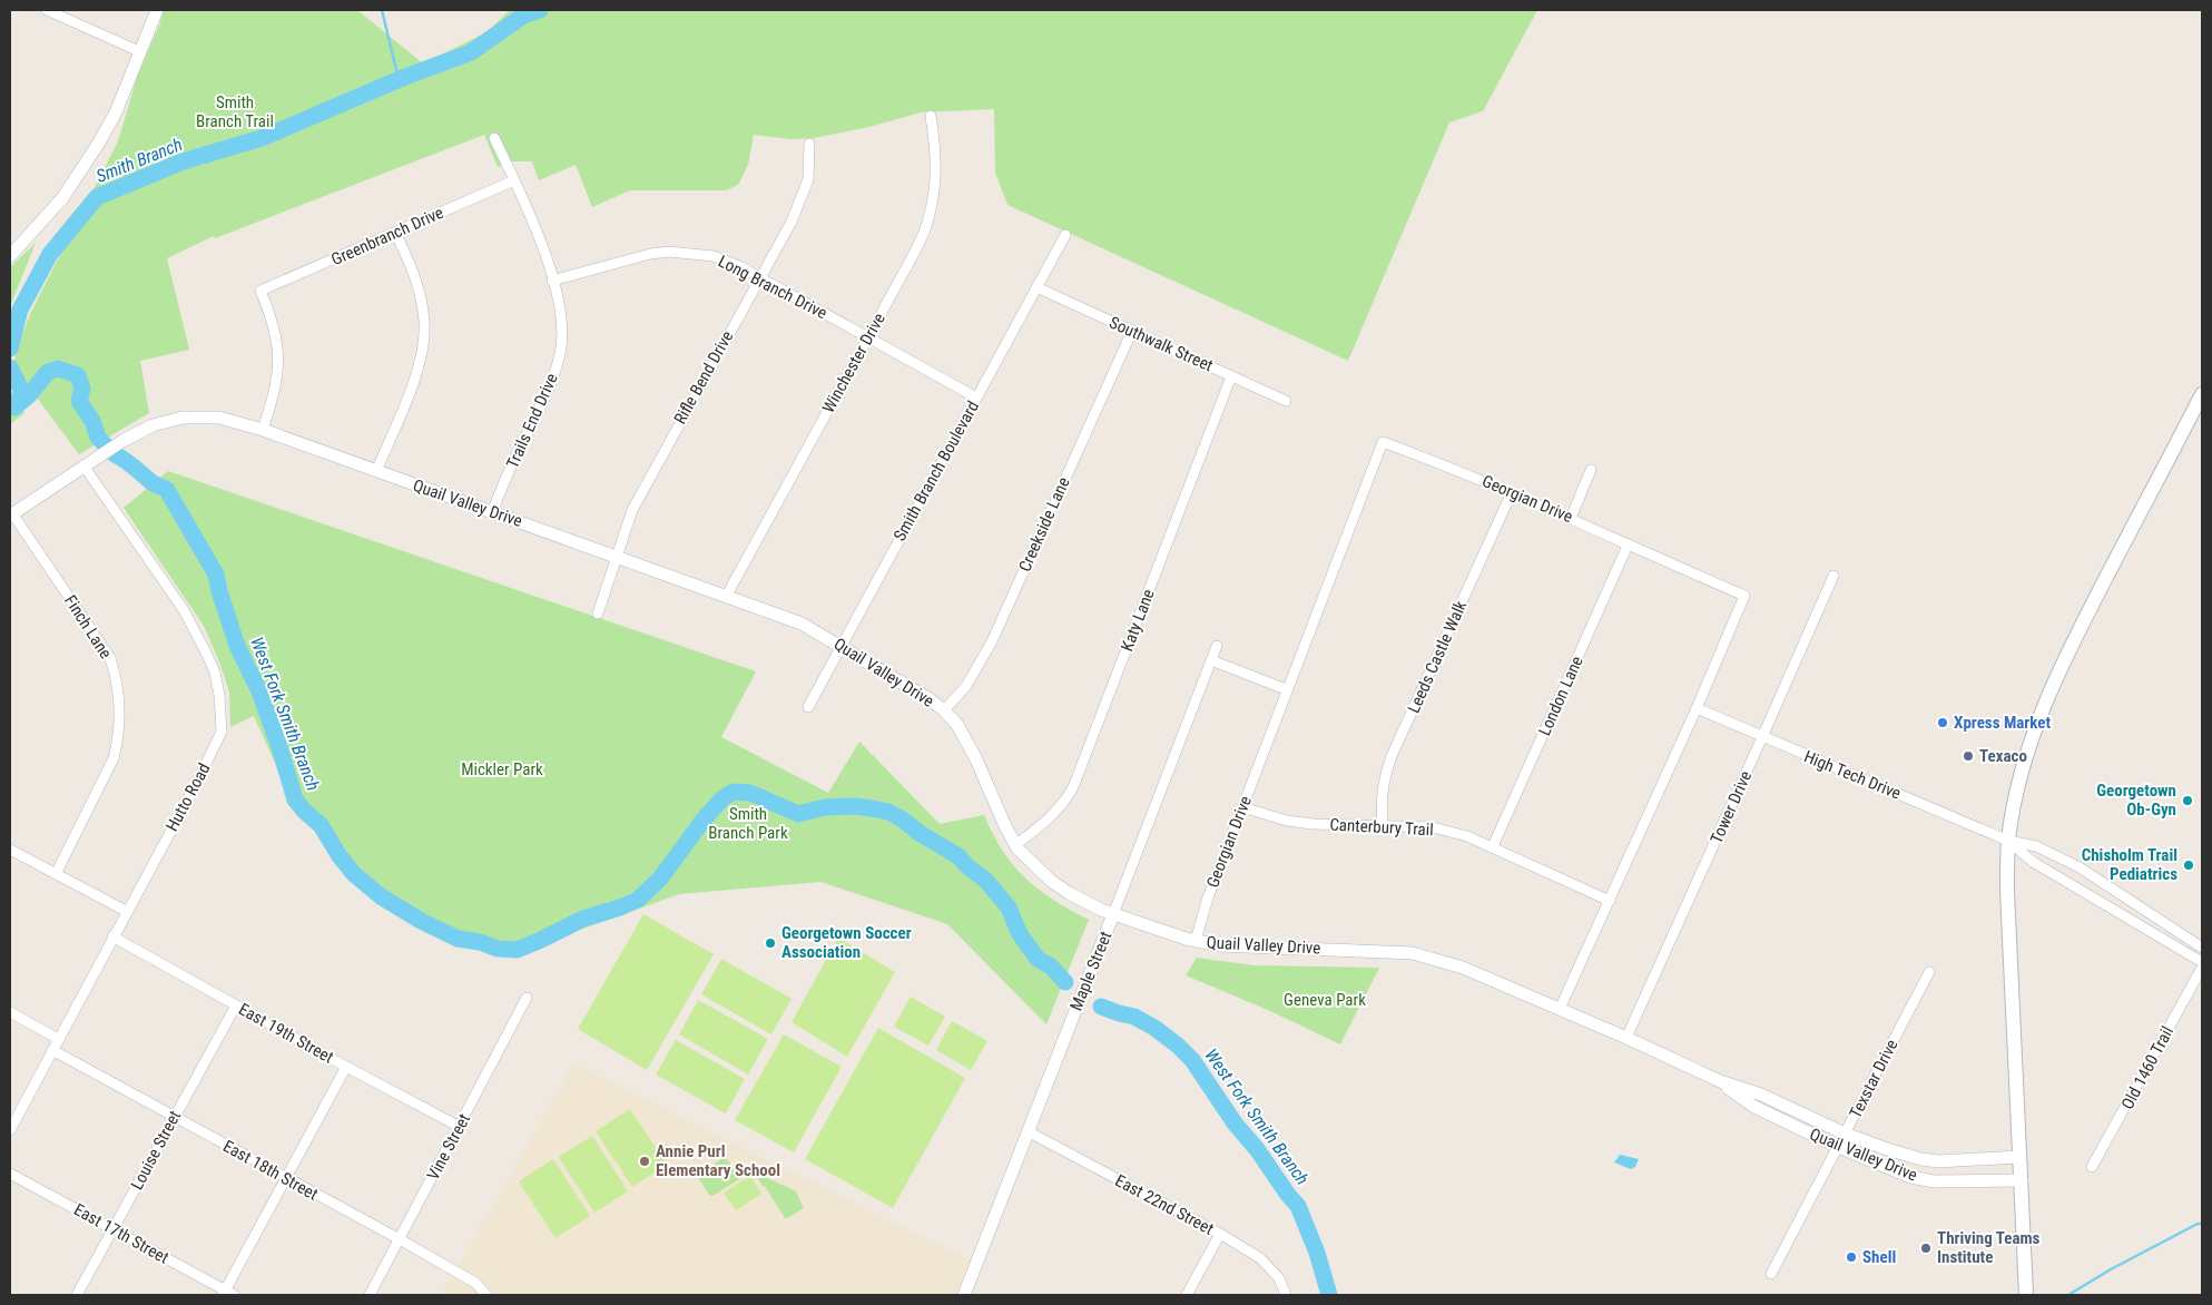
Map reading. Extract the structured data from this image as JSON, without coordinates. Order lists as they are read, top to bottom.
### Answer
{
  "streets": {
    "street": [
      "Greenbranch Drive",
      "Long Branch Drive",
      "Southwalk Street",
      "Winchester Drive",
      "Rifle Bend Drive",
      "Trails End Drive",
      "Smith Branch Boulevard",
      "Georgian Drive",
      "Quail Valley Drive",
      "Creekside Lane",
      "Katy Lane",
      "Finch Lane",
      "Leeds Castle Walk",
      "London Lane",
      "High Tech Drive",
      "Hutto Road",
      "Tower Drive",
      "Canterbury Trail",
      "Maple Street",
      "East 19th Street",
      "Old 1460 Trail",
      "Texstar Drive",
      "Vine Street",
      "Louise Street",
      "East 18th Street",
      "East 22nd Street",
      "East 17th Street"
    ]
  },
  "crossings": [
    ["Greenbranch Drive", "Trails End Drive"],
    ["Greenbranch Drive", "Quail Valley Drive"],
    ["Long Branch Drive", "Winchester Drive"],
    ["Long Branch Drive", "Rifle Bend Drive"],
    ["Long Branch Drive", "Trails End Drive"],
    ["Long Branch Drive", "Smith Branch Boulevard"],
    ["Southwalk Street", "Smith Branch Boulevard"],
    ["Southwalk Street", "Creekside Lane"],
    ["Southwalk Street", "Katy Lane"],
    ["Winchester Drive", "Quail Valley Drive"],
    ["Rifle Bend Drive", "Quail Valley Drive"],
    ["Trails End Drive", "Quail Valley Drive"],
    ["Smith Branch Boulevard", "Quail Valley Drive"],
    ["Georgian Drive", "Quail Valley Drive"],
    ["Georgian Drive", "Leeds Castle Walk"],
    ["Georgian Drive", "London Lane"],
    ["Georgian Drive", "High Tech Drive"],
    ["Georgian Drive", "Canterbury Trail"],
    ["Quail Valley Drive", "Creekside Lane"],
    ["Quail Valley Drive", "Katy Lane"],
    ["Quail Valley Drive", "Finch Lane"],
    ["Quail Valley Drive", "Hutto Road"],
    ["Quail Valley Drive", "Tower Drive"],
    ["Quail Valley Drive", "Maple Street"],
    ["Quail Valley Drive", "Texstar Drive"],
    ["Leeds Castle Walk", "Canterbury Trail"],
    ["London Lane", "Canterbury Trail"],
    ["High Tech Drive", "Tower Drive"],
    ["Hutto Road", "East 19th Street"],
    ["Hutto Road", "East 18th Street"],
    ["Maple Street", "East 22nd Street"],
    ["East 19th Street", "Vine Street"],
    ["East 19th Street", "Louise Street"],
    ["Vine Street", "East 18th Street"],
    ["Louise Street", "East 18th Street"],
    ["Louise Street", "East 17th Street"]
  ],
  "water": ["Smith Branch", "West Fork Smith Branch"],
  "parks": [
    "Smith Branch Trail",
    "Mickler Park",
    "Smith Branch Park",
    "Geneva Park"
  ],
  "places": [
    "Xpress Market",
    "Texaco",
    "Georgetown Ob-Gyn",
    "Chisholm Trail Pediatrics",
    "Georgetown Soccer Association",
    "Annie Purl Elementary School",
    "Thriving Teams Institute",
    "Shell"
  ]
}
